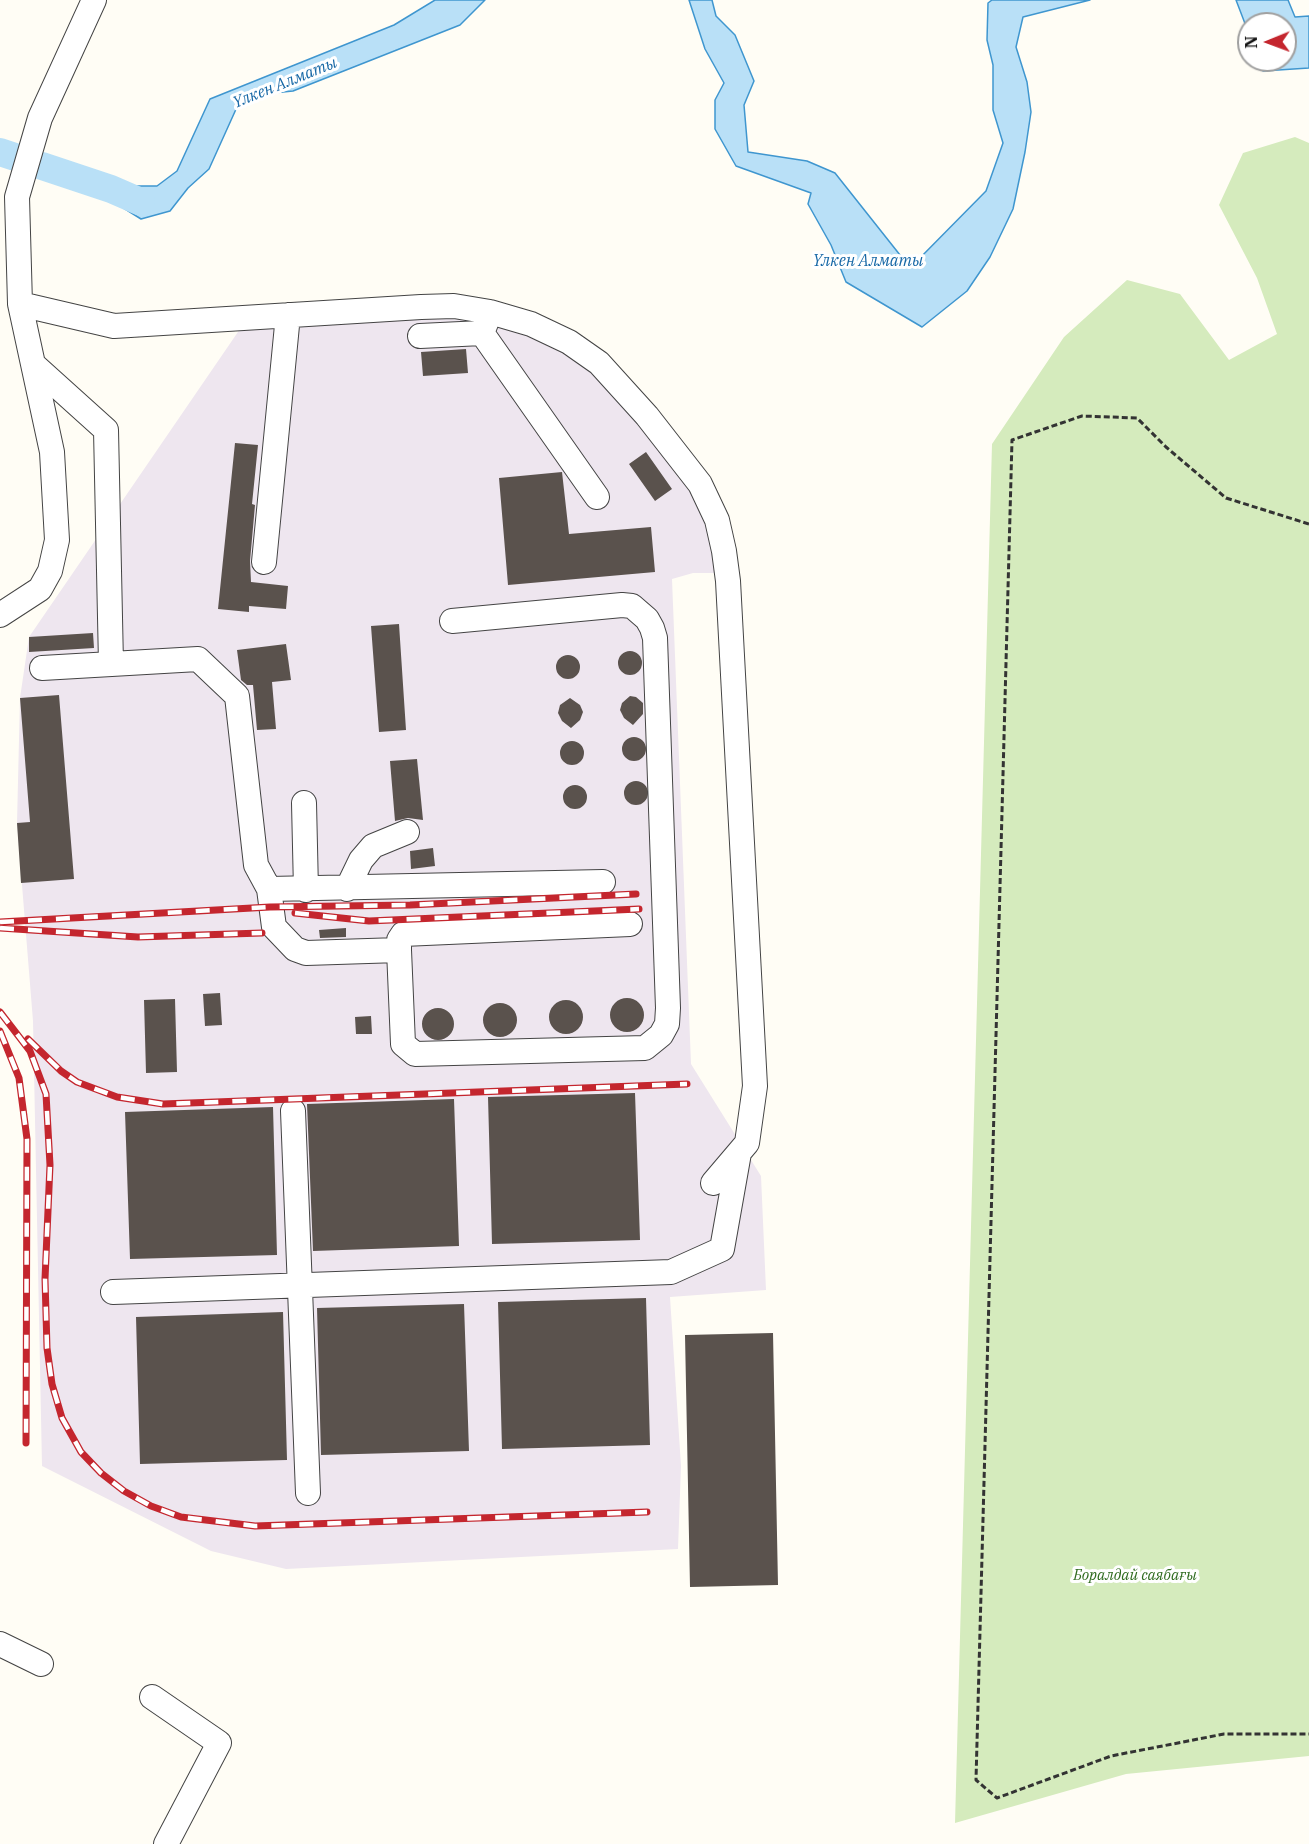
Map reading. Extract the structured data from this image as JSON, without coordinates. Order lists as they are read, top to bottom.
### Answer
{
  "water": ["Үлкен Алматы"],
  "parks": ["Боралдай саябағы"],
  "north": "left"
}
